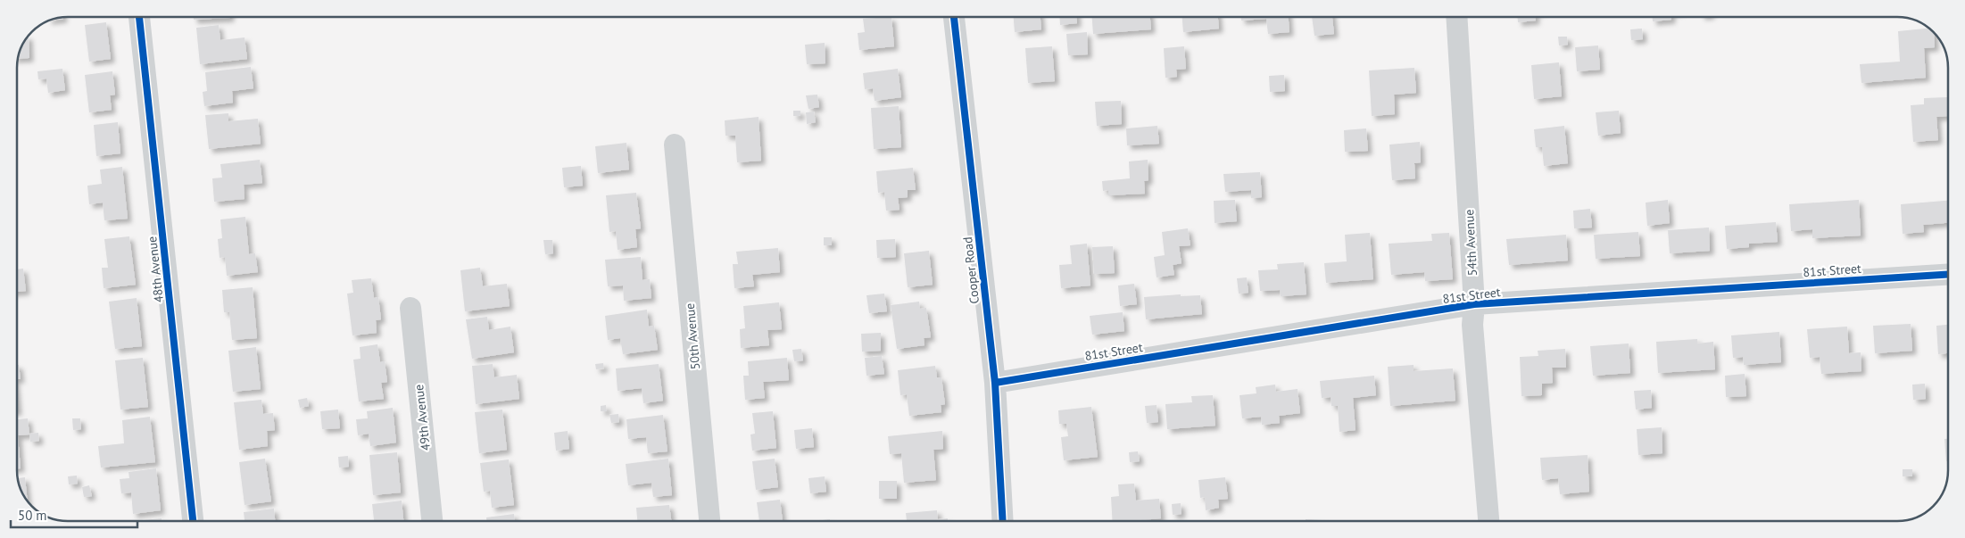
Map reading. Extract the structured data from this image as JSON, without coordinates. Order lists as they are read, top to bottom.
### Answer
{
  "streets": {
    "street": [
      "54th Avenue",
      "48th Avenue",
      "Cooper Road",
      "81st Street",
      "50th Avenue",
      "49th Avenue"
    ]
  },
  "crossings": [
    ["54th Avenue", "81st Street"],
    ["Cooper Road", "81st Street"]
  ],
  "scale_bar": "50 m"
}
